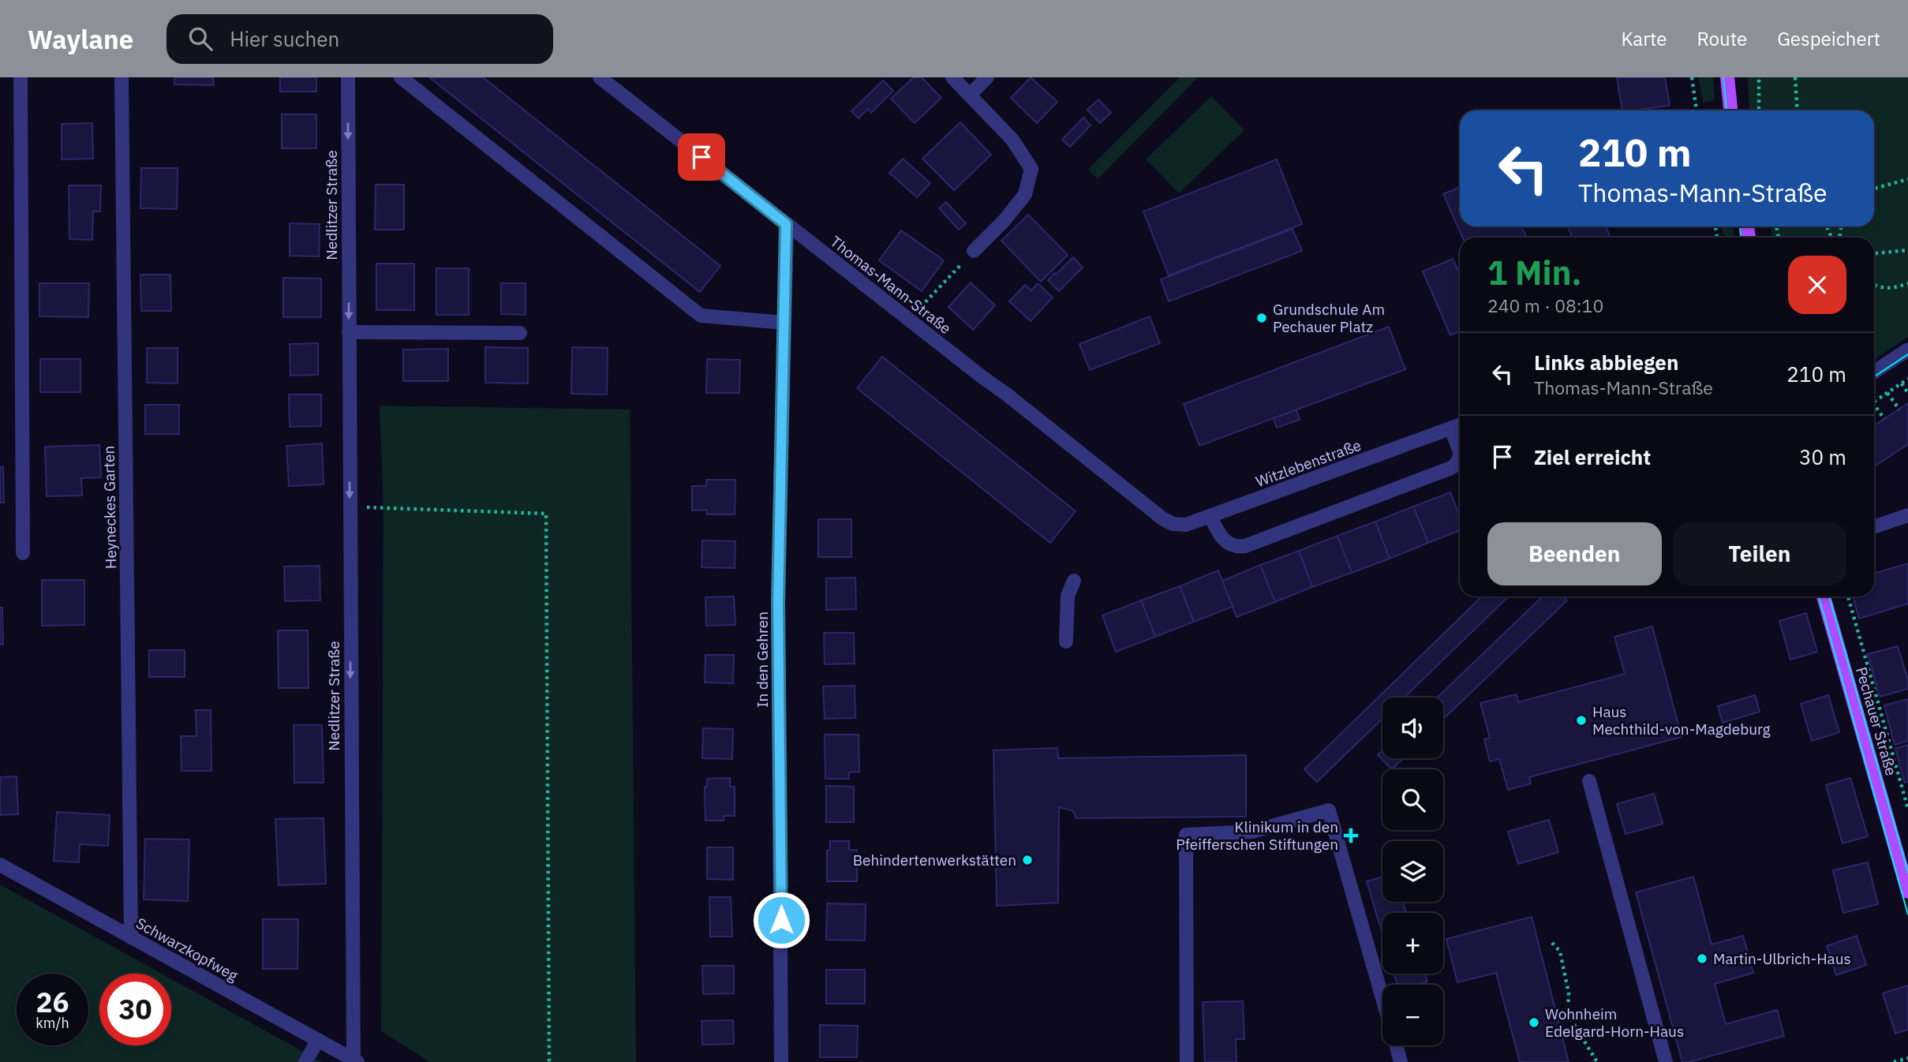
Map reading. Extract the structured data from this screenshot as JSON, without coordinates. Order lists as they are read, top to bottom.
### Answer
{
  "streets": {
    "main road": ["Pechauer Straße"],
    "street": [
      "Nedlitzer Straße",
      "Thomas-Mann-Straße",
      "Witzlebenstraße",
      "Heyneckes Garten",
      "In den Gehren",
      "Schwarzkopfweg"
    ]
  },
  "crossings": [
    ["Nedlitzer Straße", "Schwarzkopfweg"],
    ["Thomas-Mann-Straße", "Witzlebenstraße"],
    ["Thomas-Mann-Straße", "In den Gehren"],
    ["Heyneckes Garten", "Schwarzkopfweg"]
  ],
  "one_way": ["Nedlitzer Straße"],
  "places": {
    "other": [
      "Grundschule Am Pechauer Platz",
      "Haus Mechthild-von-Magdeburg",
      "Behindertenwerkstätten",
      "Martin-Ulbrich-Haus",
      "Wohnheim Edelgard-Horn-Haus"
    ],
    "health": ["Klinikum in den Pfeifferschen Stiftungen"]
  },
  "page": {
    "header": "Waylane",
    "search": "Hier suchen",
    "nav": ["Karte", "Route", "Gespeichert"],
    "turn": ["210 m", "Thomas-Mann-Straße"],
    "heading": ["1 Min.", "240 m · 08:10"],
    "list": [
      {
        "name": "Links abbiegen",
        "note": "Thomas-Mann-Straße",
        "value": "210 m"
      },
      {
        "name": "Ziel erreicht",
        "value": "30 m"
      }
    ],
    "buttons": ["Beenden", "Teilen"],
    "map_buttons": ["+", "−"],
    "speed": "26 km/h",
    "limit": "30"
  }
}
